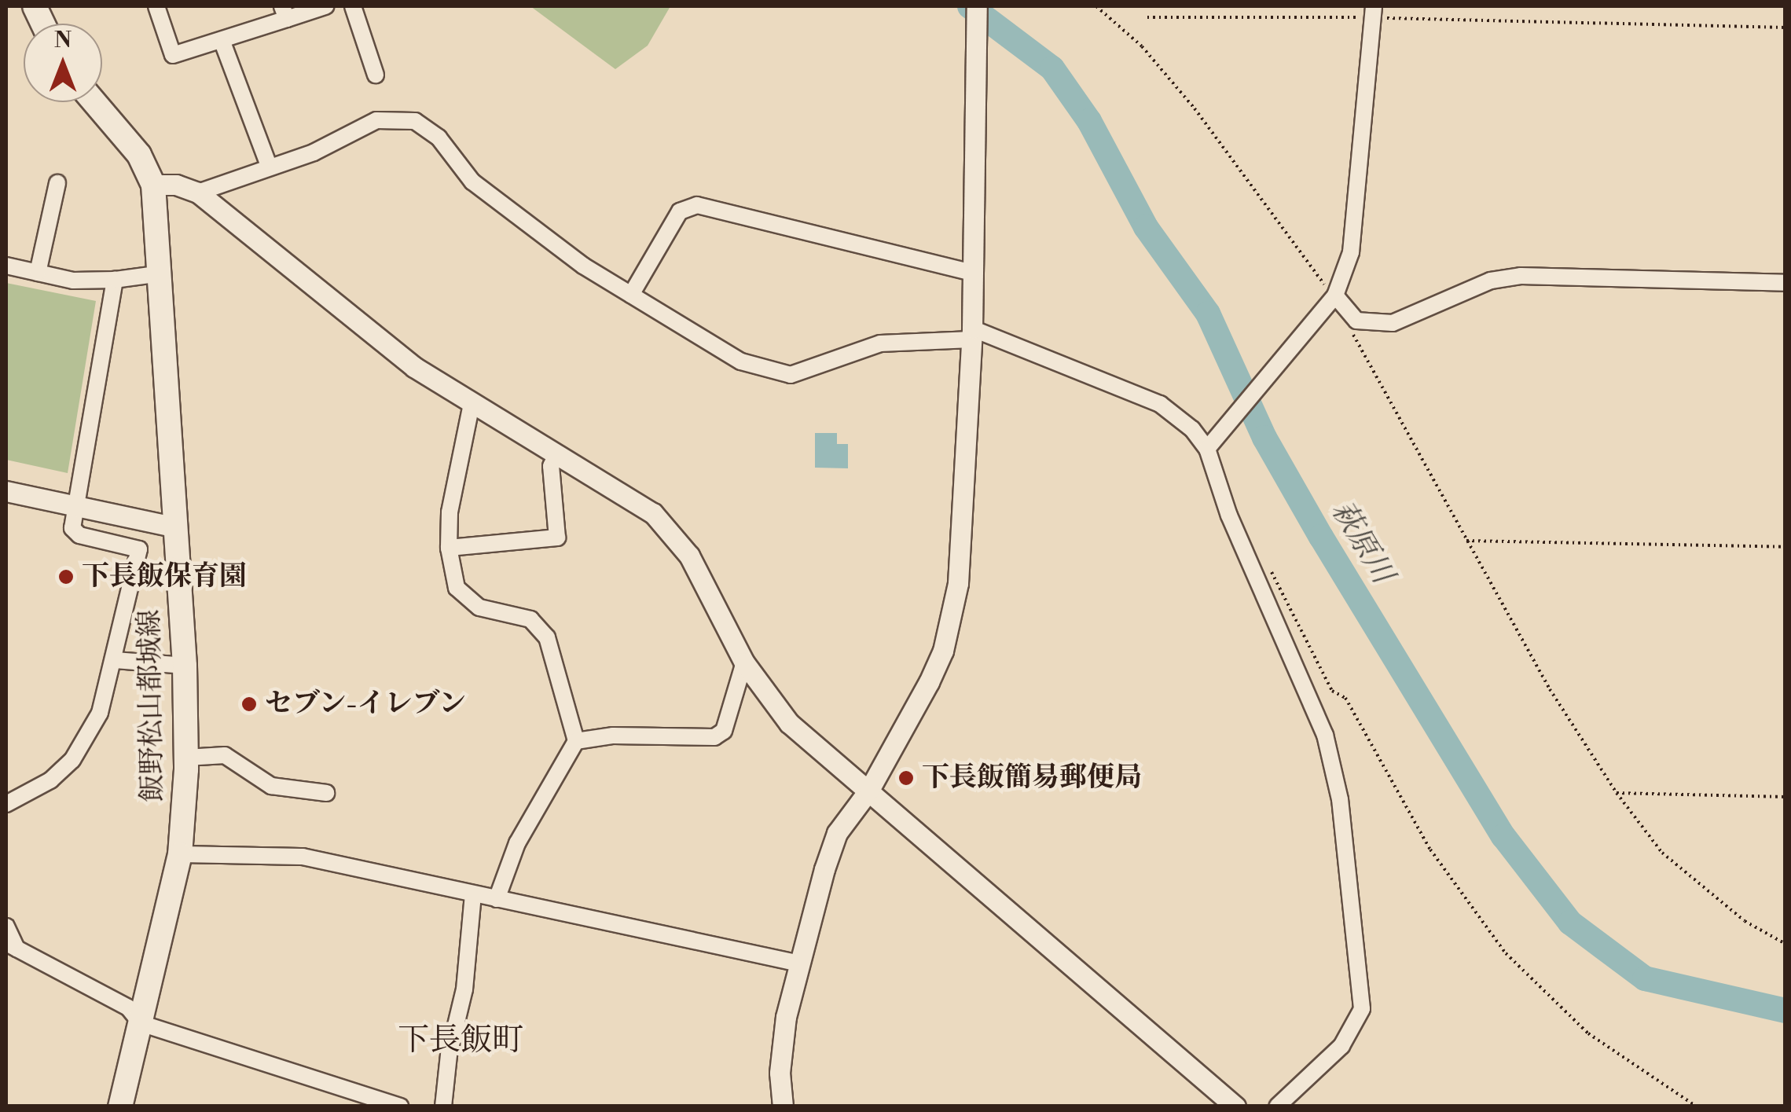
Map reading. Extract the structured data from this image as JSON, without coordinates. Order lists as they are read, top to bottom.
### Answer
{
  "streets": {
    "main road": ["飯野松山都城線"]
  },
  "districts": ["下長飯町"],
  "water": ["萩原川"],
  "places": ["下長飯保育園", "セブン-イレブン", "下長飯簡易郵便局"],
  "north": "top"
}
